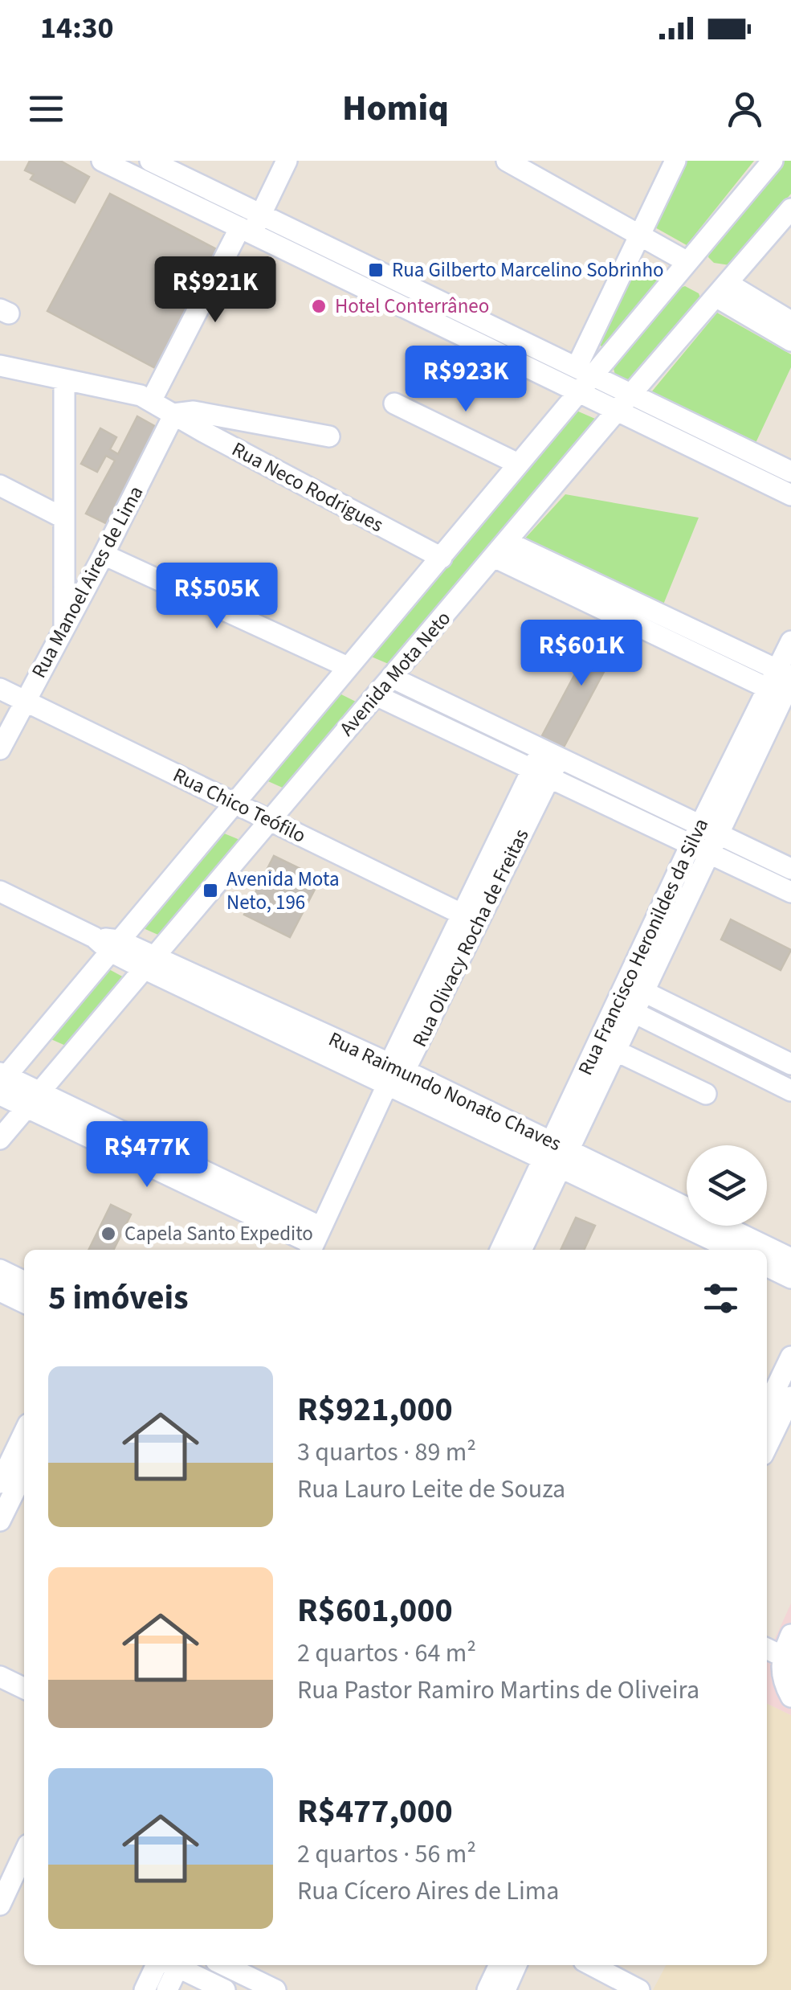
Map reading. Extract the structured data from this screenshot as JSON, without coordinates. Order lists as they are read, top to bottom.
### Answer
{
  "streets": {
    "street": [
      "Rua Neco Rodrigues",
      "Rua Manoel Aires de Lima",
      "Avenida Mota Neto",
      "Rua Chico Teófilo",
      "Rua Olivacy Rocha de Freitas",
      "Rua Francisco Heronildes da Silva",
      "Rua Raimundo Nonato Chaves"
    ]
  },
  "crossings": [
    ["Rua Neco Rodrigues", "Rua Manoel Aires de Lima"],
    ["Rua Neco Rodrigues", "Avenida Mota Neto"],
    ["Rua Manoel Aires de Lima", "Rua Chico Teófilo"],
    ["Avenida Mota Neto", "Rua Chico Teófilo"],
    ["Avenida Mota Neto", "Rua Raimundo Nonato Chaves"],
    ["Rua Chico Teófilo", "Rua Olivacy Rocha de Freitas"],
    ["Rua Olivacy Rocha de Freitas", "Rua Raimundo Nonato Chaves"],
    ["Rua Francisco Heronildes da Silva", "Rua Raimundo Nonato Chaves"]
  ],
  "places": {
    "transit": ["Rua Gilberto Marcelino Sobrinho", "Avenida Mota Neto, 196"],
    "other": ["Hotel Conterrâneo", "Capela Santo Expedito"]
  },
  "page": {
    "status": "14:30",
    "header": "Homiq",
    "price": [
      "R$921K",
      "R$923K",
      "R$505K",
      "R$601K",
      "R$477K"
    ],
    "heading": "5 imóveis",
    "list": [
      {
        "name": "R$921,000",
        "note": "3 quartos · 89 m² · Rua Lauro Leite de Souza"
      },
      {
        "name": "R$601,000",
        "note": "2 quartos · 64 m² · Rua Pastor Ramiro Martins de Oliveira"
      },
      {
        "name": "R$477,000",
        "note": "2 quartos · 56 m² · Rua Cícero Aires de Lima"
      }
    ]
  }
}
